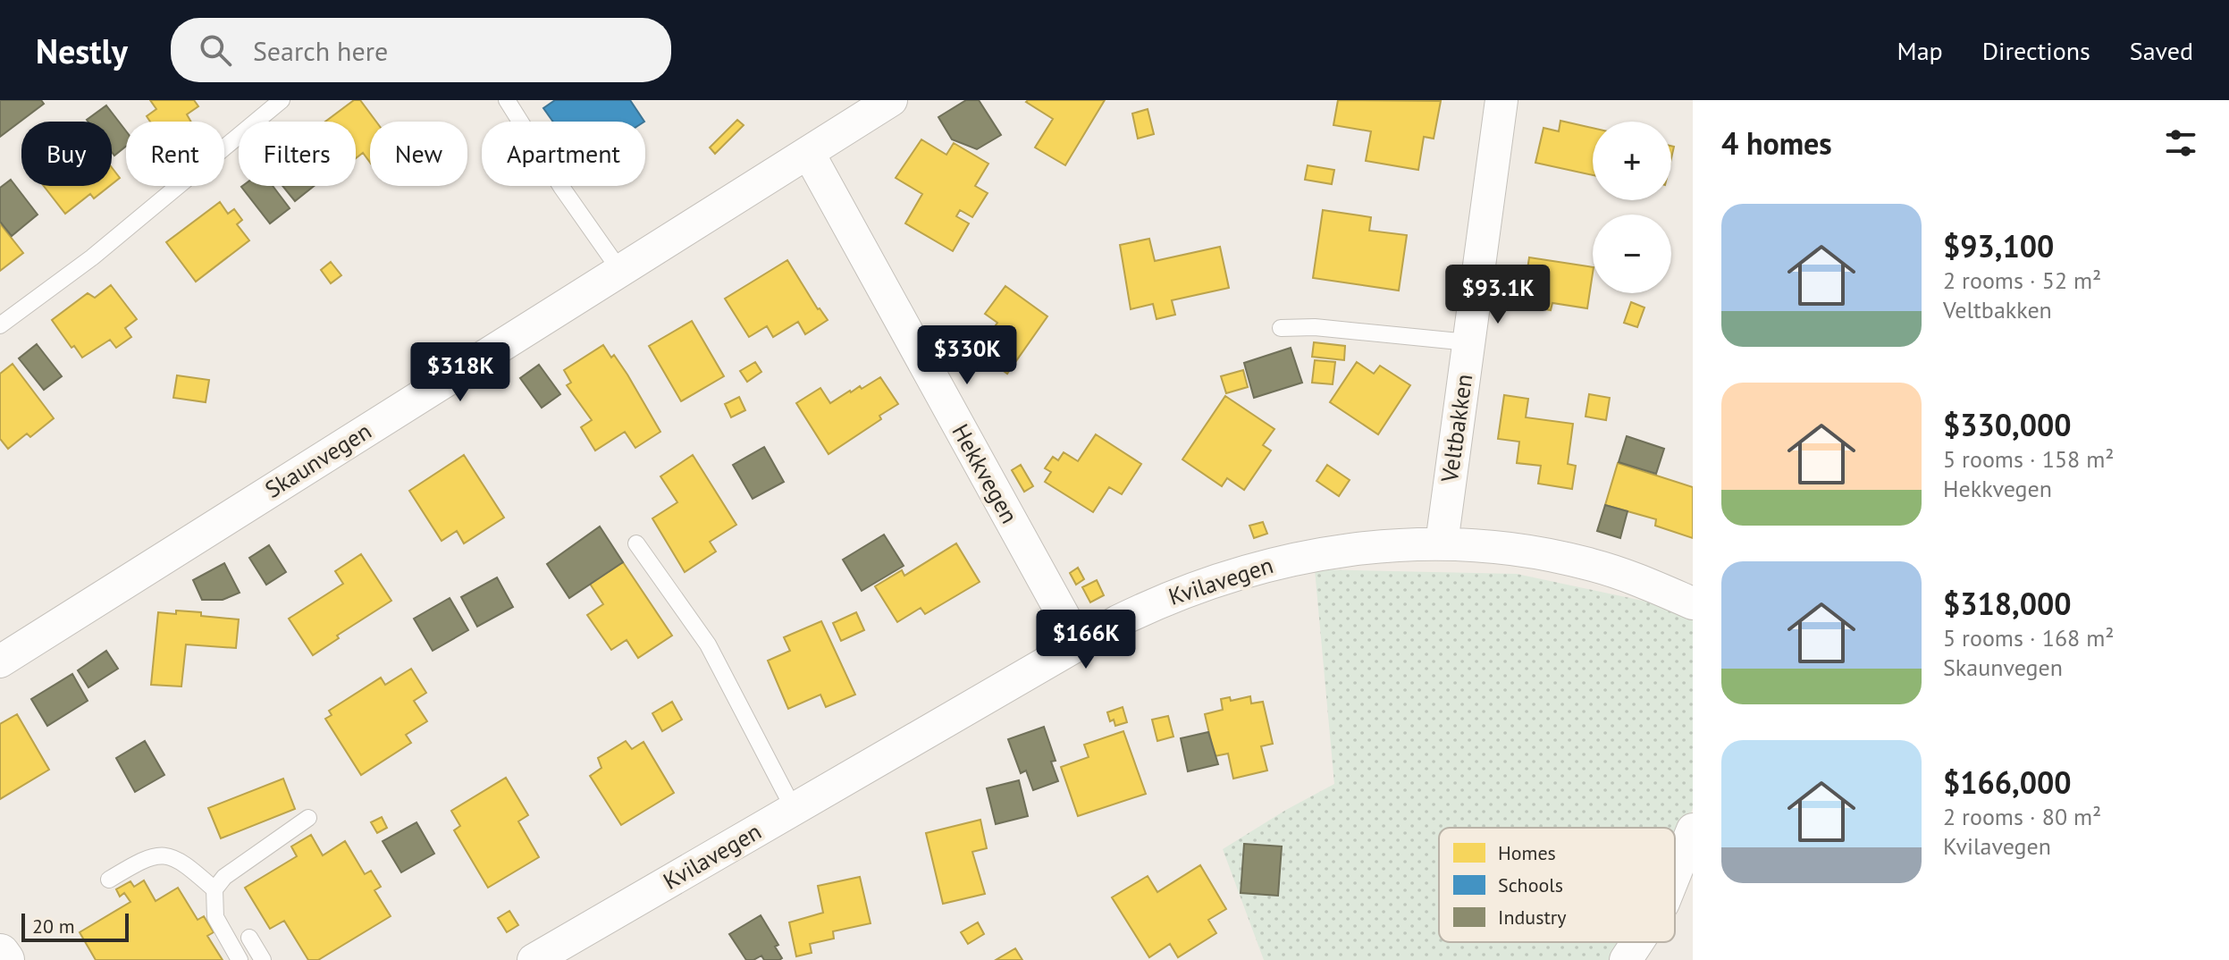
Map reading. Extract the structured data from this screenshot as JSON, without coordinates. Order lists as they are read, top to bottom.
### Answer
{
  "streets": {
    "street": [
      "Veltbakken",
      "Skaunvegen",
      "Hekkvegen",
      "Kvilavegen"
    ]
  },
  "crossings": [
    ["Veltbakken", "Kvilavegen"],
    ["Skaunvegen", "Hekkvegen"],
    ["Hekkvegen", "Kvilavegen"]
  ],
  "legend": ["Homes", "Schools", "Industry"],
  "scale_bar": "20 m",
  "page": {
    "header": "Nestly",
    "search": "Search here",
    "nav": ["Map", "Directions", "Saved"],
    "heading": "4 homes",
    "map_buttons": ["+", "−"],
    "chip": [
      "Buy",
      "Rent",
      "Filters",
      "New",
      "Apartment"
    ],
    "list": [
      {
        "name": "$93,100",
        "note": "2 rooms · 52 m² · Veltbakken"
      },
      {
        "name": "$330,000",
        "note": "5 rooms · 158 m² · Hekkvegen"
      },
      {
        "name": "$318,000",
        "note": "5 rooms · 168 m² · Skaunvegen"
      },
      {
        "name": "$166,000",
        "note": "2 rooms · 80 m² · Kvilavegen"
      }
    ],
    "price": [
      "$93.1K",
      "$330K",
      "$318K",
      "$166K"
    ],
    "scale": "20 m"
  }
}
